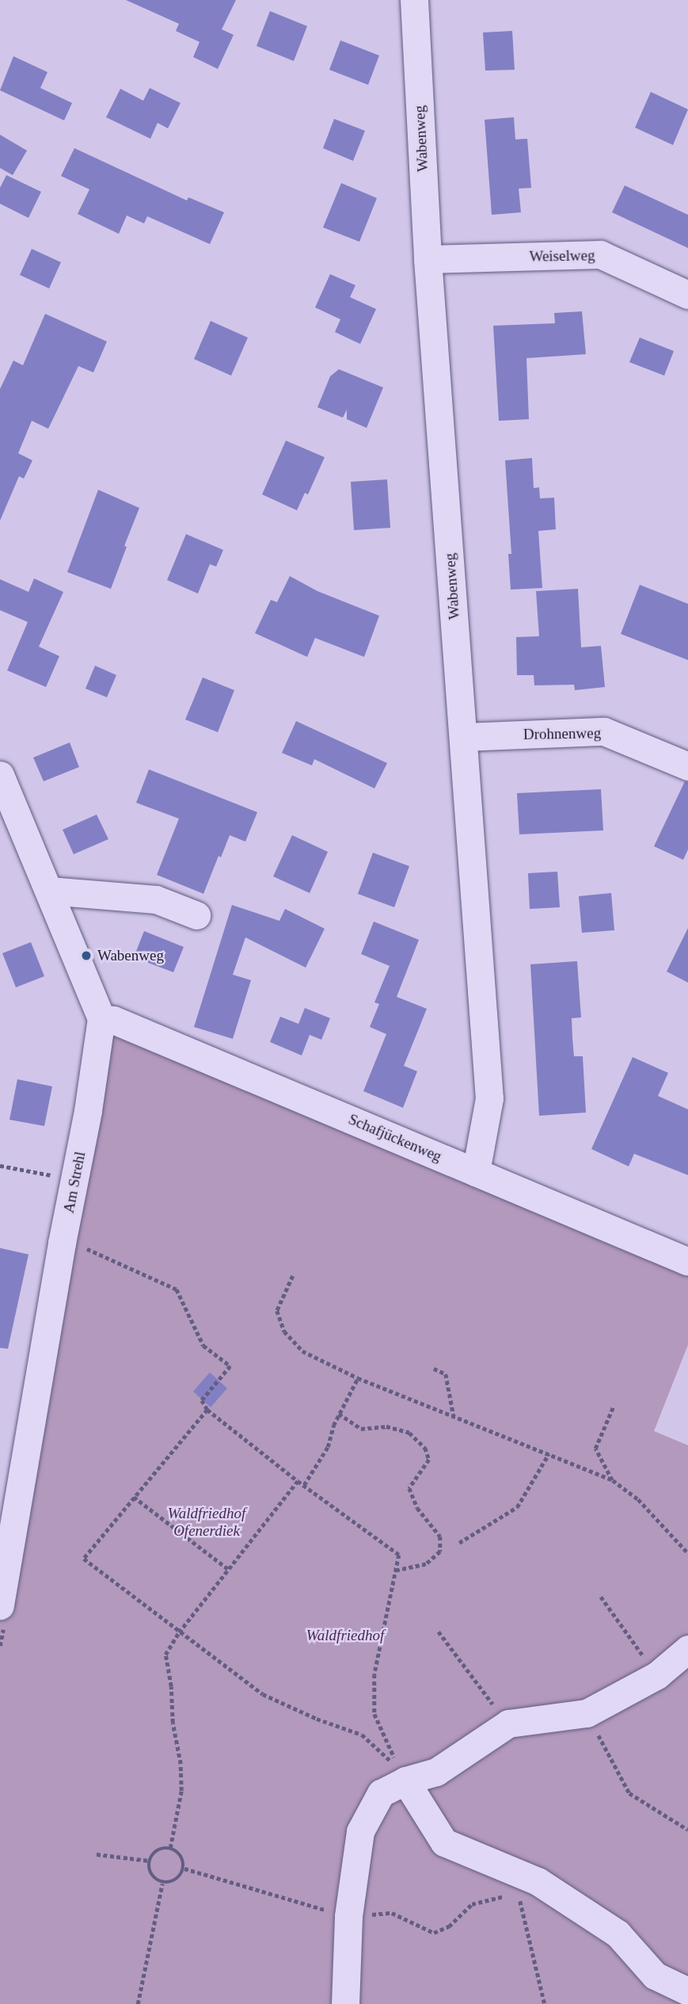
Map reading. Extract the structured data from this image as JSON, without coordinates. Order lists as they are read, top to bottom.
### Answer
{
  "streets": {
    "street": [
      "Wabenweg",
      "Weiselweg",
      "Drohnenweg",
      "Schafjückenweg",
      "Am Strehl"
    ]
  },
  "crossings": [
    ["Wabenweg", "Weiselweg"],
    ["Wabenweg", "Drohnenweg"],
    ["Wabenweg", "Schafjückenweg"],
    ["Schafjückenweg", "Am Strehl"]
  ],
  "parks": ["Waldfriedhof Ofenerdiek", "Waldfriedhof"],
  "places": ["Wabenweg"]
}
